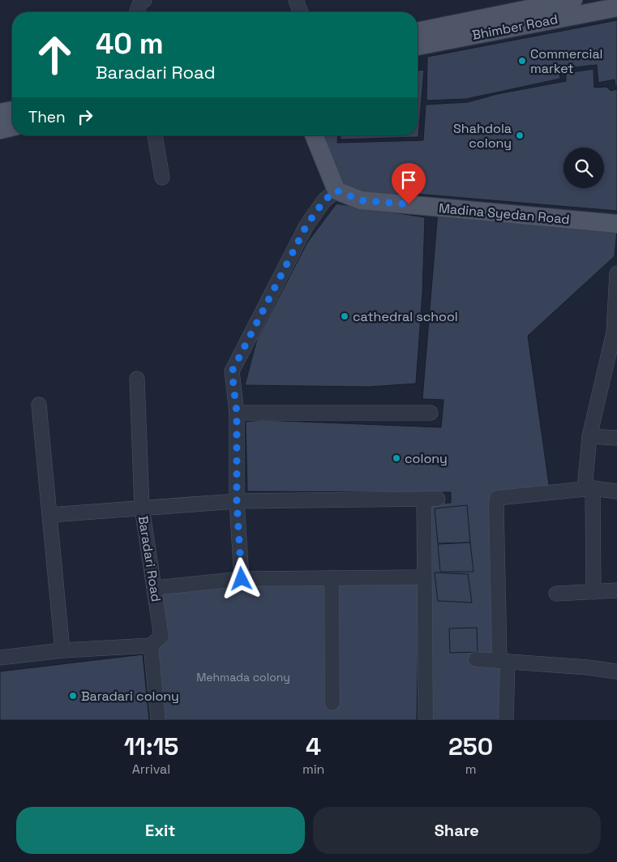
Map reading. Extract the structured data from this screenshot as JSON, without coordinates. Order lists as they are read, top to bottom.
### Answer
{
  "streets": {
    "main road": ["Bhimber Road", "Madina Syedan Road"],
    "street": ["Baradari Road"]
  },
  "places": [
    "Commercial market",
    "Shahdola colony",
    "cathedral school",
    "colony",
    "Baradari colony"
  ],
  "house_numbers": ["Mehmada colony"],
  "page": {
    "turn": ["40 m", "Baradari Road"],
    "then": "Then",
    "eta": [
      "11:15",
      "Arrival",
      "4",
      "min",
      "250",
      "m"
    ],
    "buttons": ["Exit", "Share"]
  }
}
